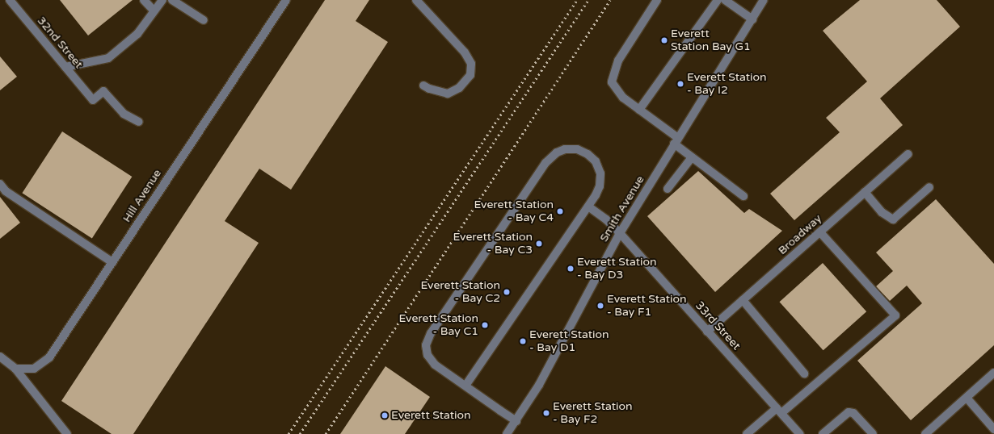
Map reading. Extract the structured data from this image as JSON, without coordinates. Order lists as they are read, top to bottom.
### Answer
{
  "streets": {
    "street": [
      "32nd Street",
      "Hill Avenue",
      "Smith Avenue",
      "Broadway",
      "33rd Street"
    ]
  },
  "crossings": [
    ["Smith Avenue", "33rd Street"],
    ["Broadway", "33rd Street"]
  ],
  "places": [
    "Everett Station Bay G1",
    "Everett Station - Bay I2",
    "Everett Station - Bay C4",
    "Everett Station - Bay C3",
    "Everett Station - Bay D3",
    "Everett Station - Bay C2",
    "Everett Station - Bay F1",
    "Everett Station - Bay C1",
    "Everett Station - Bay D1",
    "Everett Station - Bay F2",
    "Everett Station"
  ]
}
